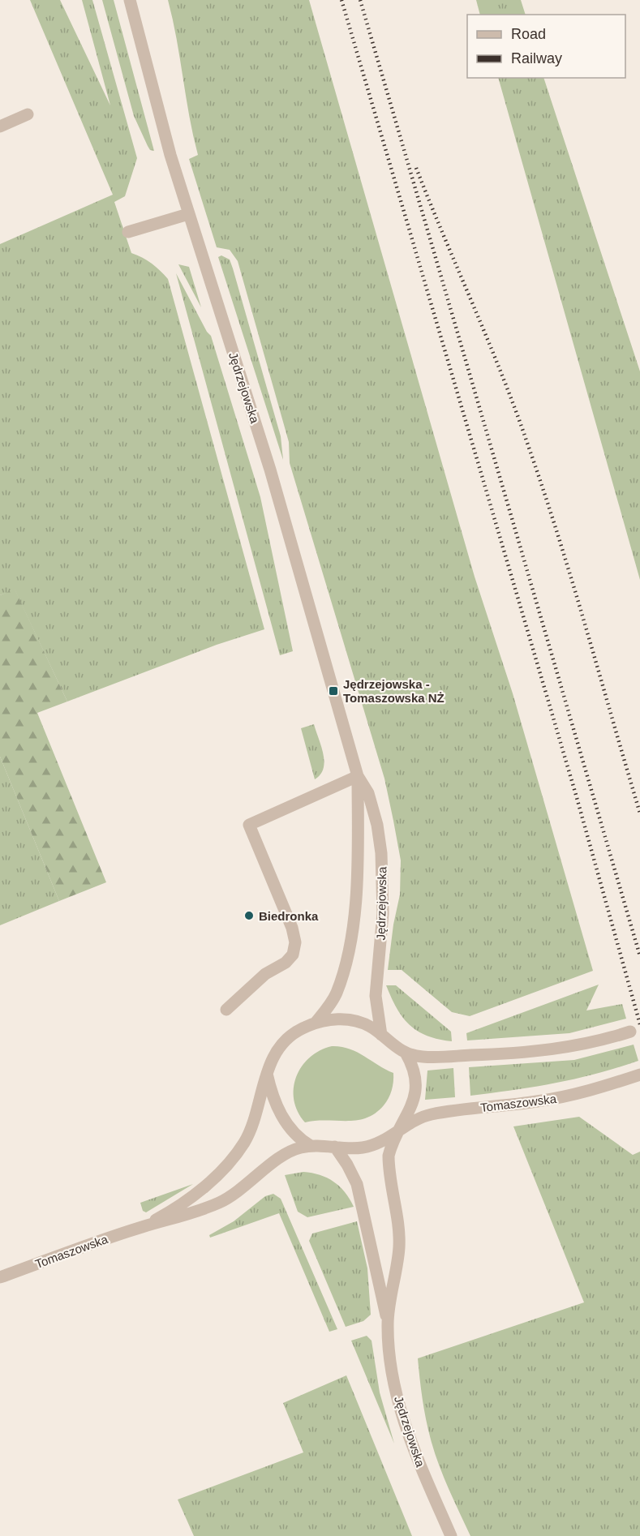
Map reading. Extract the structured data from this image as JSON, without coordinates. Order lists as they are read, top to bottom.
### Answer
{
  "streets": {
    "street": ["Jędrzejowska", "Tomaszowska"]
  },
  "crossings": [
    ["Jędrzejowska", "Tomaszowska"]
  ],
  "places": {
    "transit": ["Jędrzejowska - Tomaszowska NŻ"],
    "other": ["Biedronka"]
  },
  "legend": ["Road", "Railway"]
}
